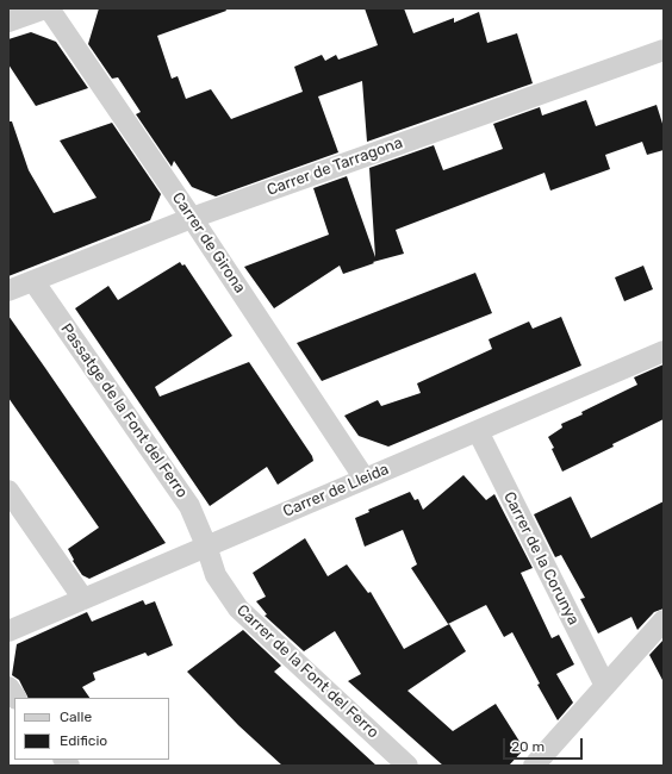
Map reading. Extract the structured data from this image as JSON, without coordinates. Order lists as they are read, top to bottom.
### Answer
{
  "streets": {
    "street": [
      "Carrer de Tarragona",
      "Carrer de Girona",
      "Passatge de la Font del Ferro",
      "Carrer de Lleida",
      "Carrer de la Corunya",
      "Carrer de la Font del Ferro"
    ]
  },
  "crossings": [
    ["Carrer de Tarragona", "Carrer de Girona"],
    ["Carrer de Tarragona", "Passatge de la Font del Ferro"],
    ["Carrer de Girona", "Carrer de Lleida"],
    ["Passatge de la Font del Ferro", "Carrer de Lleida"],
    ["Passatge de la Font del Ferro", "Carrer de la Font del Ferro"],
    ["Carrer de Lleida", "Carrer de la Corunya"],
    ["Carrer de Lleida", "Carrer de la Font del Ferro"]
  ],
  "legend": ["Calle", "Edificio"],
  "scale_bar": "20 m"
}
